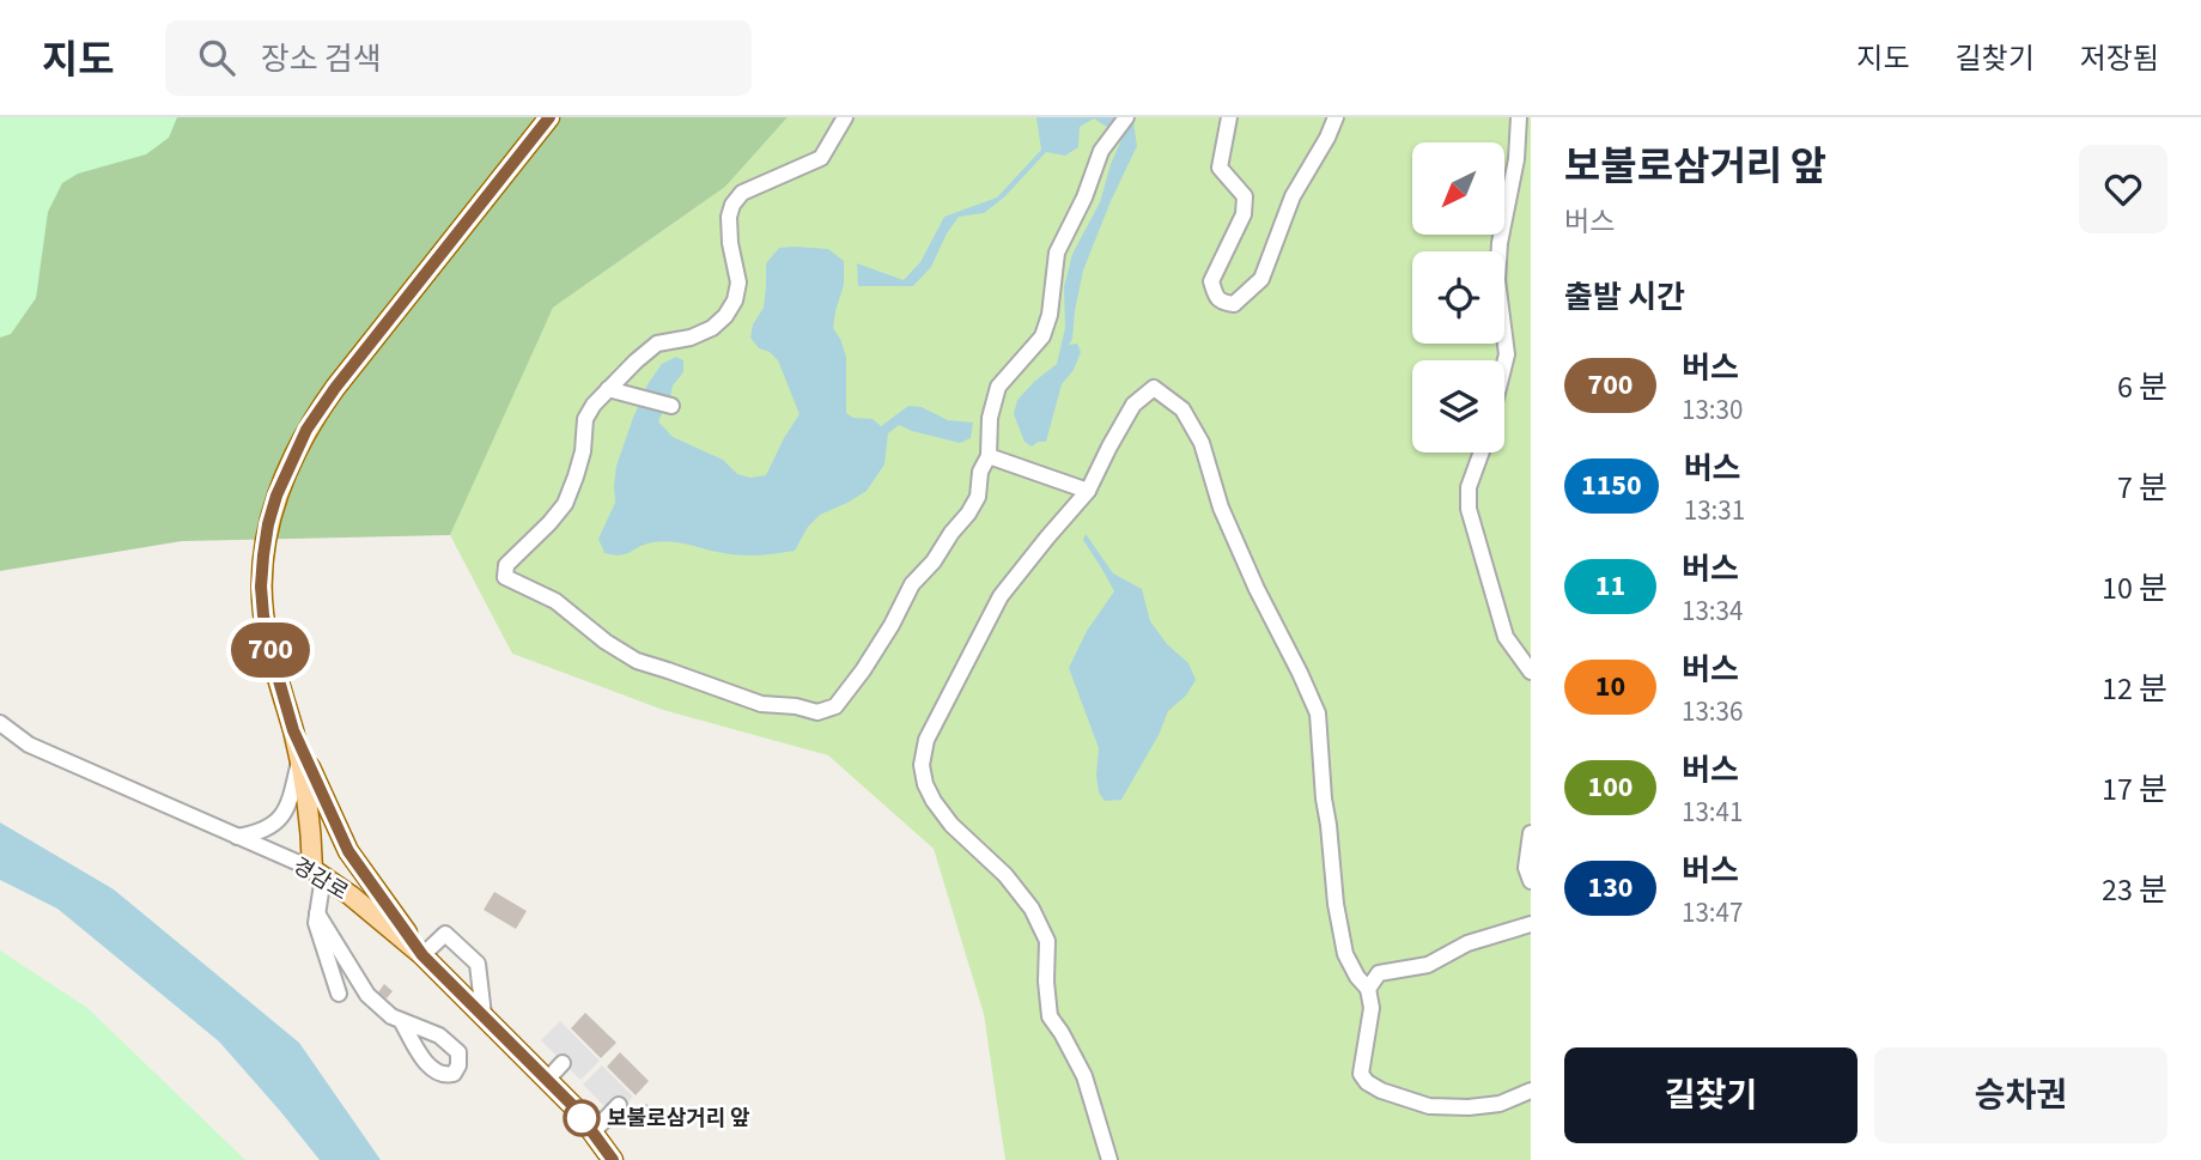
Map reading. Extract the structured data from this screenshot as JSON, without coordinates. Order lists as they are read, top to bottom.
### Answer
{
  "streets": {
    "main road": ["경감로"]
  },
  "places": ["보불로삼거리 앞"],
  "lines": ["bus line 700"],
  "north": "bottom left",
  "page": {
    "header": "지도",
    "search": "장소 검색",
    "nav": ["지도", "길찾기", "저장됨"],
    "on_map": "700",
    "heading": [
      ["보불로삼거리 앞", "버스"],
      "출발 시간"
    ],
    "list": [
      {
        "mark": "700",
        "name": "버스",
        "note": "13:30",
        "value": "6 분"
      },
      {
        "mark": "1150",
        "name": "버스",
        "note": "13:31",
        "value": "7 분"
      },
      {
        "mark": "11",
        "name": "버스",
        "note": "13:34",
        "value": "10 분"
      },
      {
        "mark": "10",
        "name": "버스",
        "note": "13:36",
        "value": "12 분"
      },
      {
        "mark": "100",
        "name": "버스",
        "note": "13:41",
        "value": "17 분"
      },
      {
        "mark": "130",
        "name": "버스",
        "note": "13:47",
        "value": "23 분"
      }
    ],
    "buttons": ["길찾기", "승차권"]
  }
}
